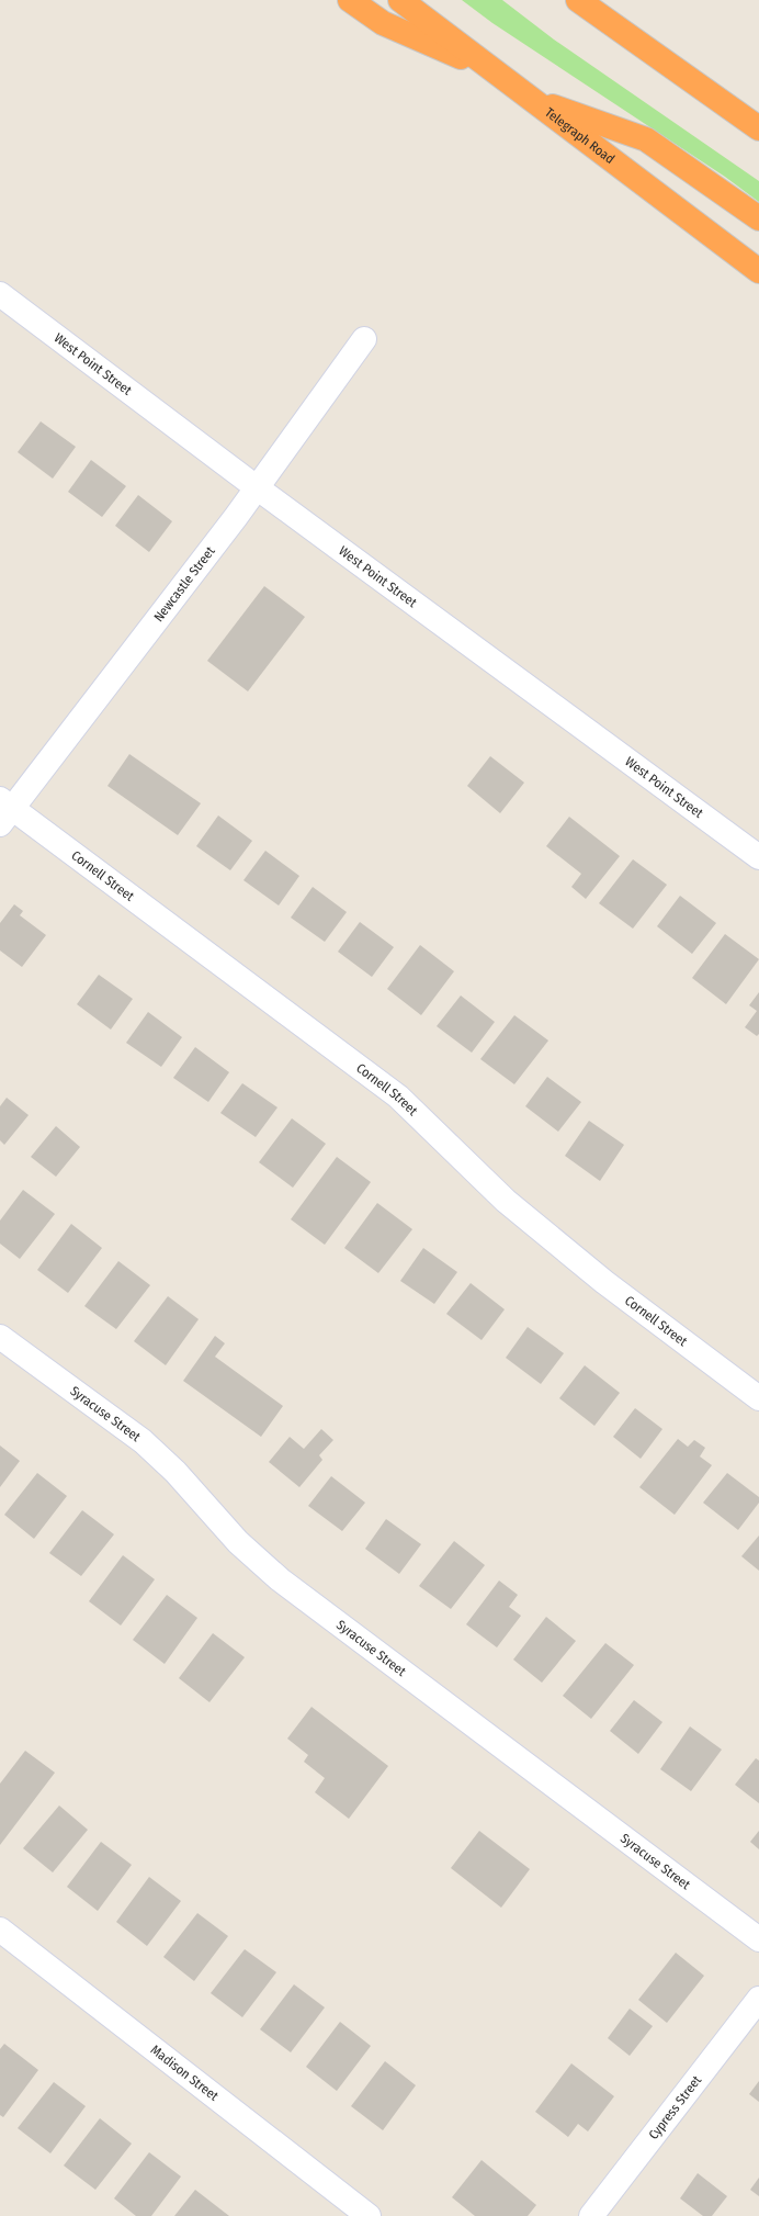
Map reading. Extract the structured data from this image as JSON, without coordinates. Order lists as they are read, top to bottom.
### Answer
{
  "streets": {
    "highway": ["Telegraph Road"],
    "street": [
      "West Point Street",
      "Newcastle Street",
      "Cornell Street",
      "Syracuse Street",
      "Madison Street",
      "Cypress Street"
    ]
  },
  "crossings": [
    ["West Point Street", "Newcastle Street"],
    ["Newcastle Street", "Cornell Street"]
  ]
}
